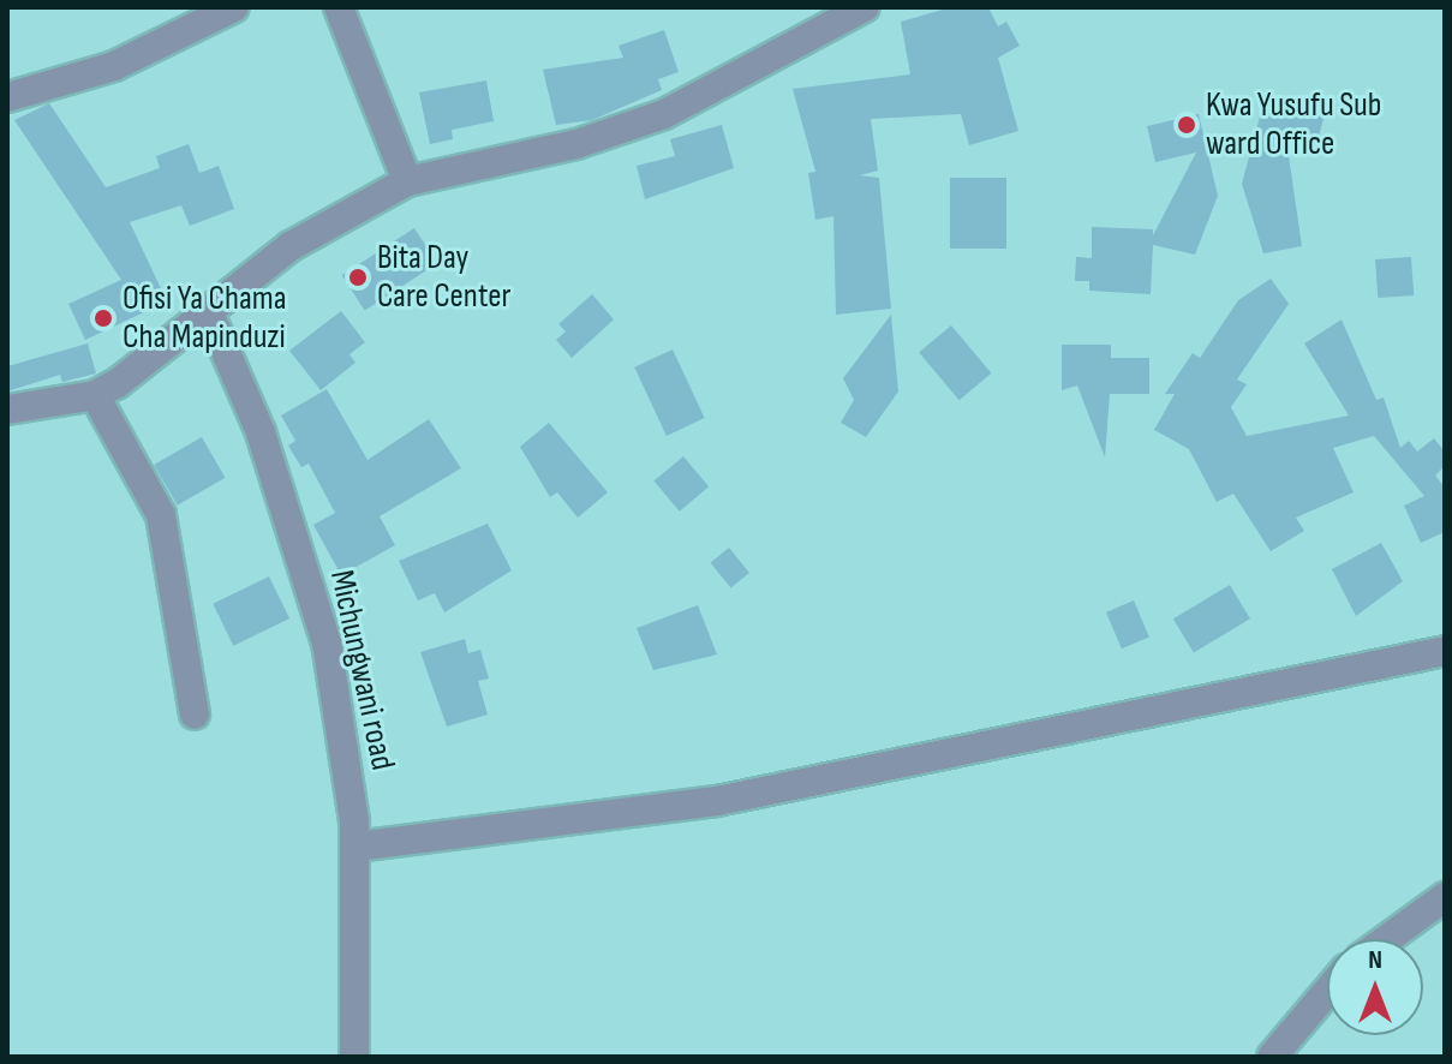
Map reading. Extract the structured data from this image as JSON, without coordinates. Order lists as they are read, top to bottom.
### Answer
{
  "streets": {
    "street": ["Michungwani road"]
  },
  "places": ["Kwa Yusufu Sub ward Office", "Bita Day Care Center", "Ofisi Ya Chama Cha Mapinduzi"],
  "north": "top"
}
